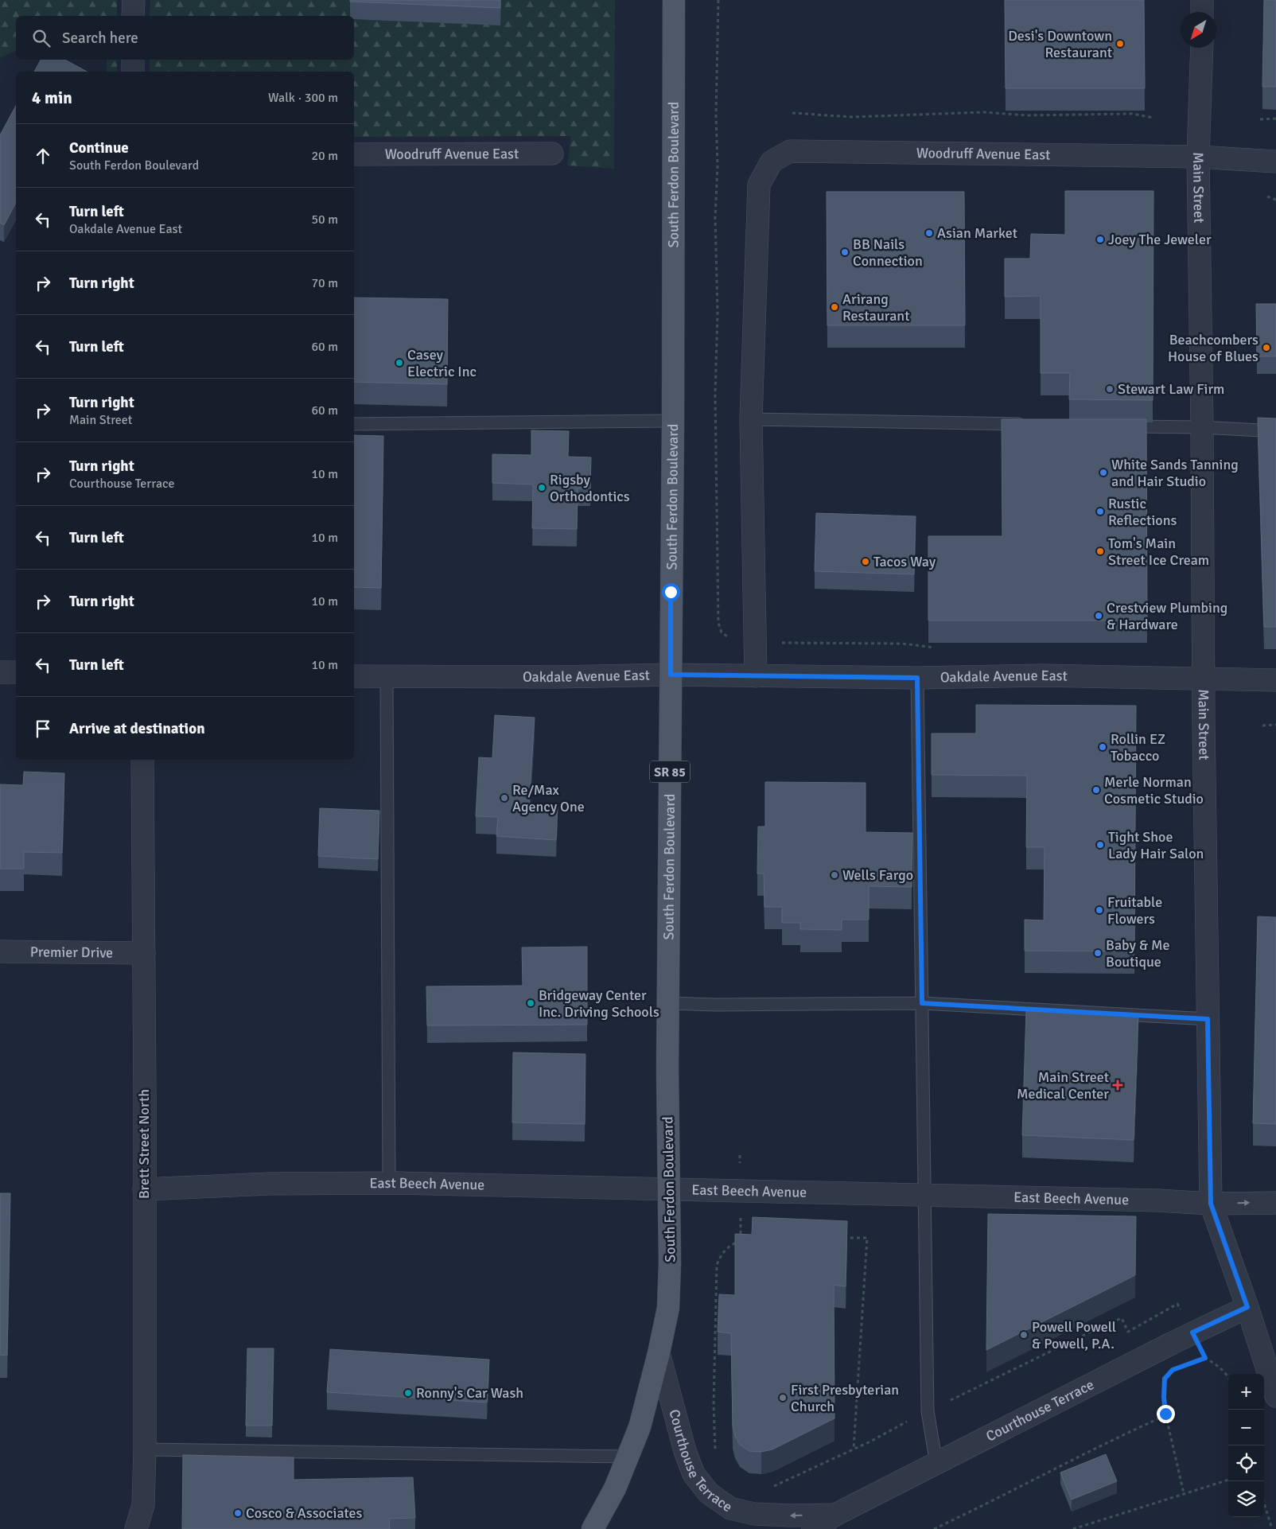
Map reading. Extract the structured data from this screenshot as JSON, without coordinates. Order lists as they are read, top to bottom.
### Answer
{
  "streets": {
    "main road": ["South Ferdon Boulevard", "SR 85"],
    "street": [
      "Woodruff Avenue East",
      "Main Street",
      "Oakdale Avenue East",
      "Premier Drive",
      "Brett Street North",
      "East Beech Avenue",
      "Courthouse Terrace"
    ]
  },
  "crossings": [
    ["Woodruff Avenue East", "Main Street"],
    ["South Ferdon Boulevard", "Oakdale Avenue East"],
    ["South Ferdon Boulevard", "East Beech Avenue"],
    ["South Ferdon Boulevard", "Courthouse Terrace"],
    ["Main Street", "Oakdale Avenue East"],
    ["Main Street", "East Beech Avenue"],
    ["Main Street", "Courthouse Terrace"],
    ["Premier Drive", "Brett Street North"],
    ["Brett Street North", "East Beech Avenue"]
  ],
  "places": {
    "other": [
      "Desi's Downtown Restaurant",
      "Asian Market",
      "Joey The Jeweler",
      "BB Nails Connection",
      "Arirang Restaurant",
      "Beachcombers House of Blues",
      "Casey Electric Inc",
      "Stewart Law Firm",
      "White Sands Tanning and Hair Studio",
      "Rigsby Orthodontics",
      "Rustic Reflections",
      "Tom's Main Street Ice Cream",
      "Tacos Way",
      "Crestview Plumbing & Hardware",
      "Rollin EZ Tobacco",
      "Merle Norman Cosmetic Studio",
      "Re/Max Agency One",
      "Tight Shoe Lady Hair Salon",
      "Wells Fargo",
      "Fruitable Flowers",
      "Baby & Me Boutique",
      "Bridgeway Center Inc. Driving Schools",
      "Powell Powell & Powell, P.A.",
      "Ronny's Car Wash",
      "First Presbyterian Church",
      "Cosco & Associates"
    ],
    "health": ["Main Street Medical Center"]
  },
  "north": "bottom left",
  "page": {
    "search": "Search here",
    "heading": ["4 min", "Walk · 300 m"],
    "list": [
      ["Continue", "South Ferdon Boulevard", "20 m"],
      ["Turn left", "Oakdale Avenue East", "50 m"],
      ["Turn right", "70 m"],
      ["Turn left", "60 m"],
      ["Turn right", "Main Street", "60 m"],
      ["Turn right", "Courthouse Terrace", "10 m"],
      ["Turn left", "10 m"],
      ["Turn right", "10 m"],
      ["Turn left", "10 m"],
      "Arrive at destination"
    ],
    "map_buttons": ["+", "−"]
  }
}
